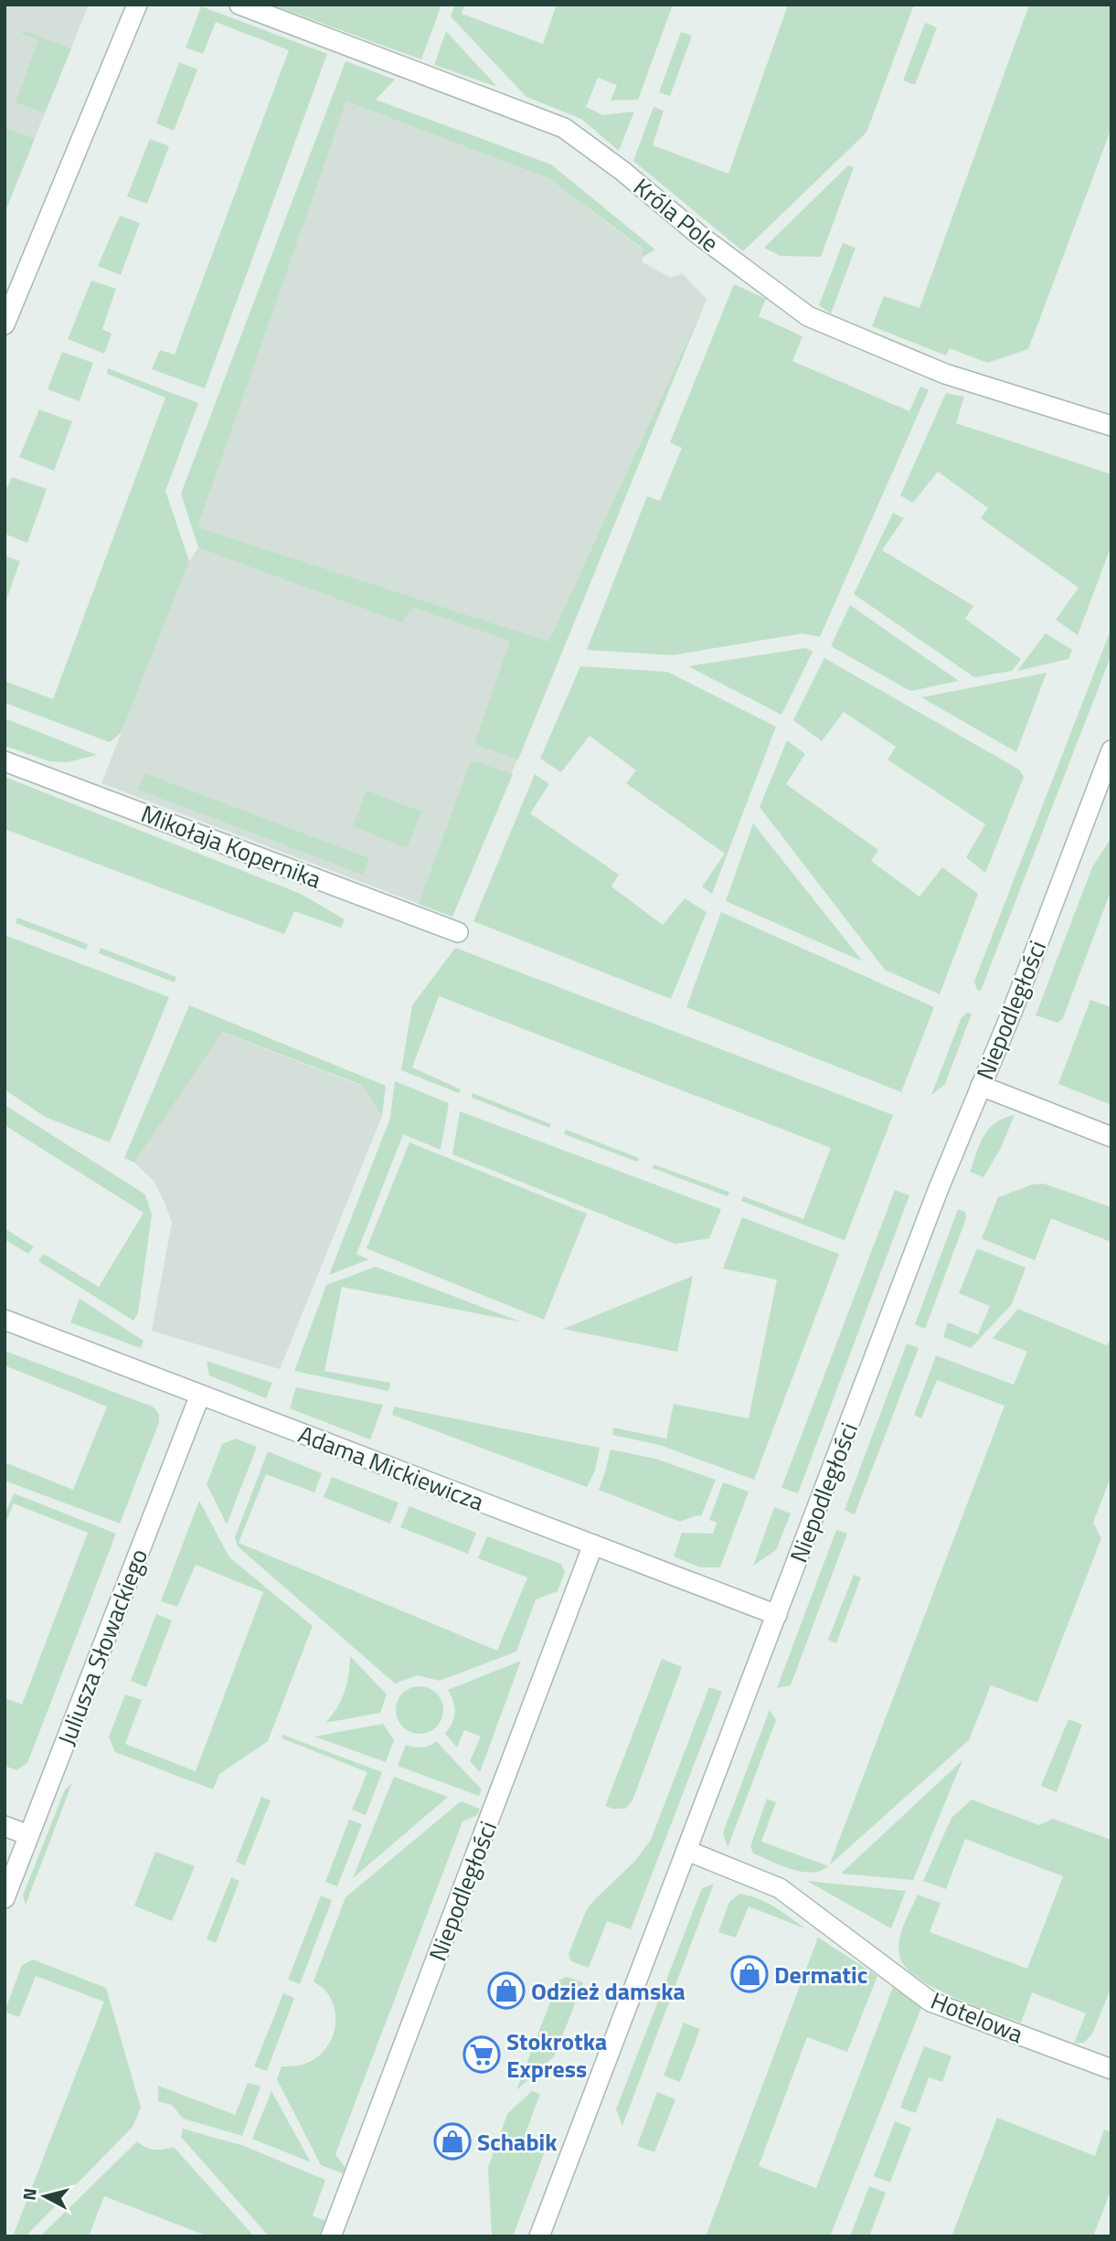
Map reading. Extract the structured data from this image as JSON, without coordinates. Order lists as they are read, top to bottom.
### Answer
{
  "streets": {
    "street": [
      "Króla Pole",
      "Mikołaja Kopernika",
      "Niepodległości",
      "Adama Mickiewicza",
      "Juliusza Słowackiego",
      "Hotelowa"
    ]
  },
  "crossings": [
    ["Niepodległości", "Adama Mickiewicza"],
    ["Niepodległości", "Hotelowa"],
    ["Adama Mickiewicza", "Juliusza Słowackiego"]
  ],
  "places": {
    "shop": ["Dermatic", "Odzież damska", "Schabik"],
    "supermarket": ["Stokrotka Express"]
  },
  "north": "left"
}
